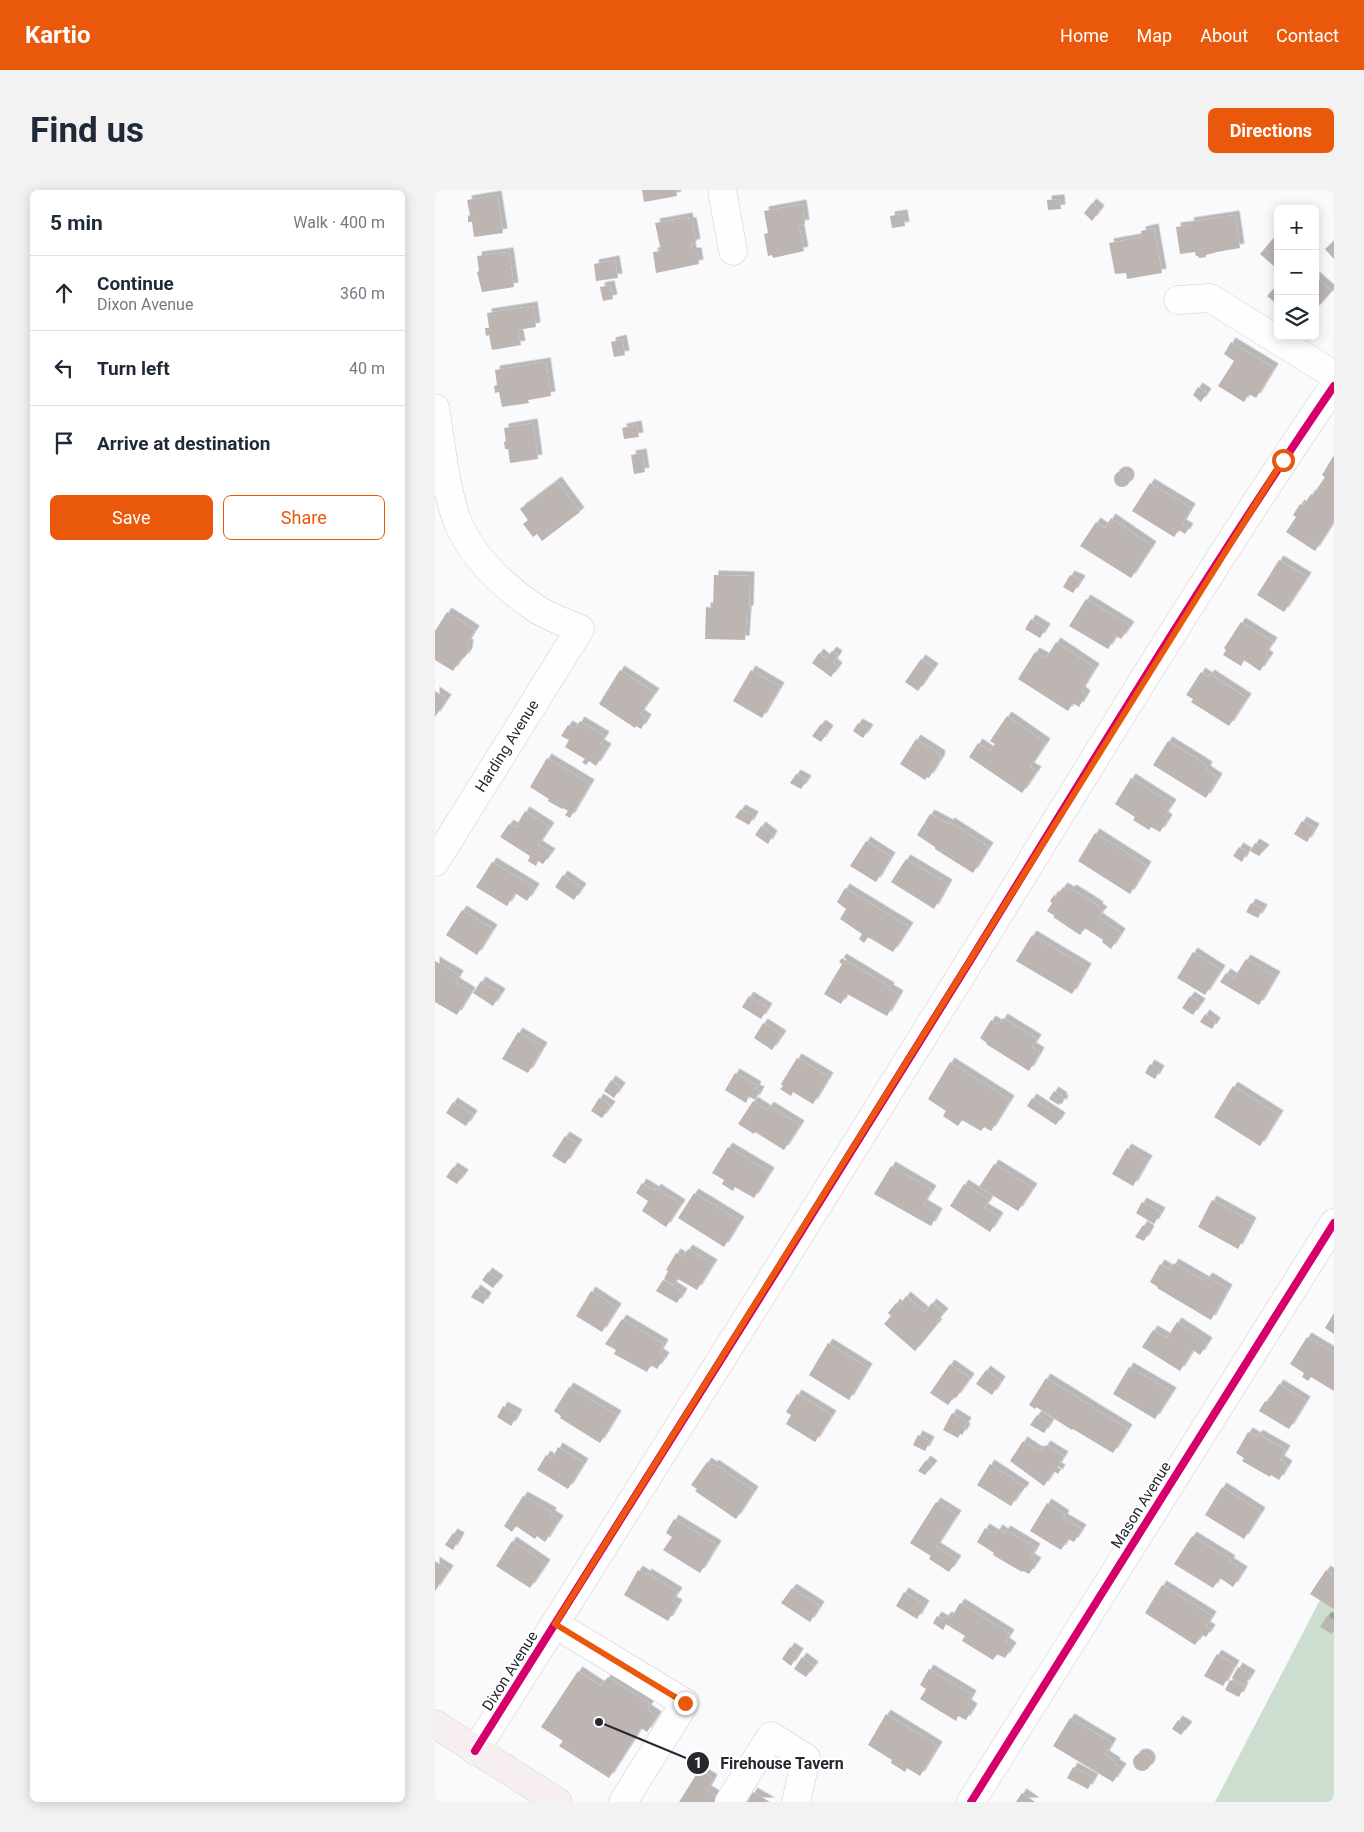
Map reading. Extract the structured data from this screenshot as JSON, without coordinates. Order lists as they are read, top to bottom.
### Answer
{
  "streets": {
    "street": ["Harding Avenue", "Mason Avenue", "Dixon Avenue"]
  },
  "places": ["Firehouse Tavern"],
  "page": {
    "header": "Kartio",
    "nav": [
      "Home",
      "Map",
      "About",
      "Contact"
    ],
    "buttons": [
      "Directions",
      ["Save", "Share"]
    ],
    "title": "Find us",
    "heading": ["5 min", "Walk · 400 m"],
    "map_buttons": ["+", "−"],
    "list": [
      ["Continue", "Dixon Avenue", "360 m"],
      ["Turn left", "40 m"],
      "Arrive at destination"
    ]
  }
}
